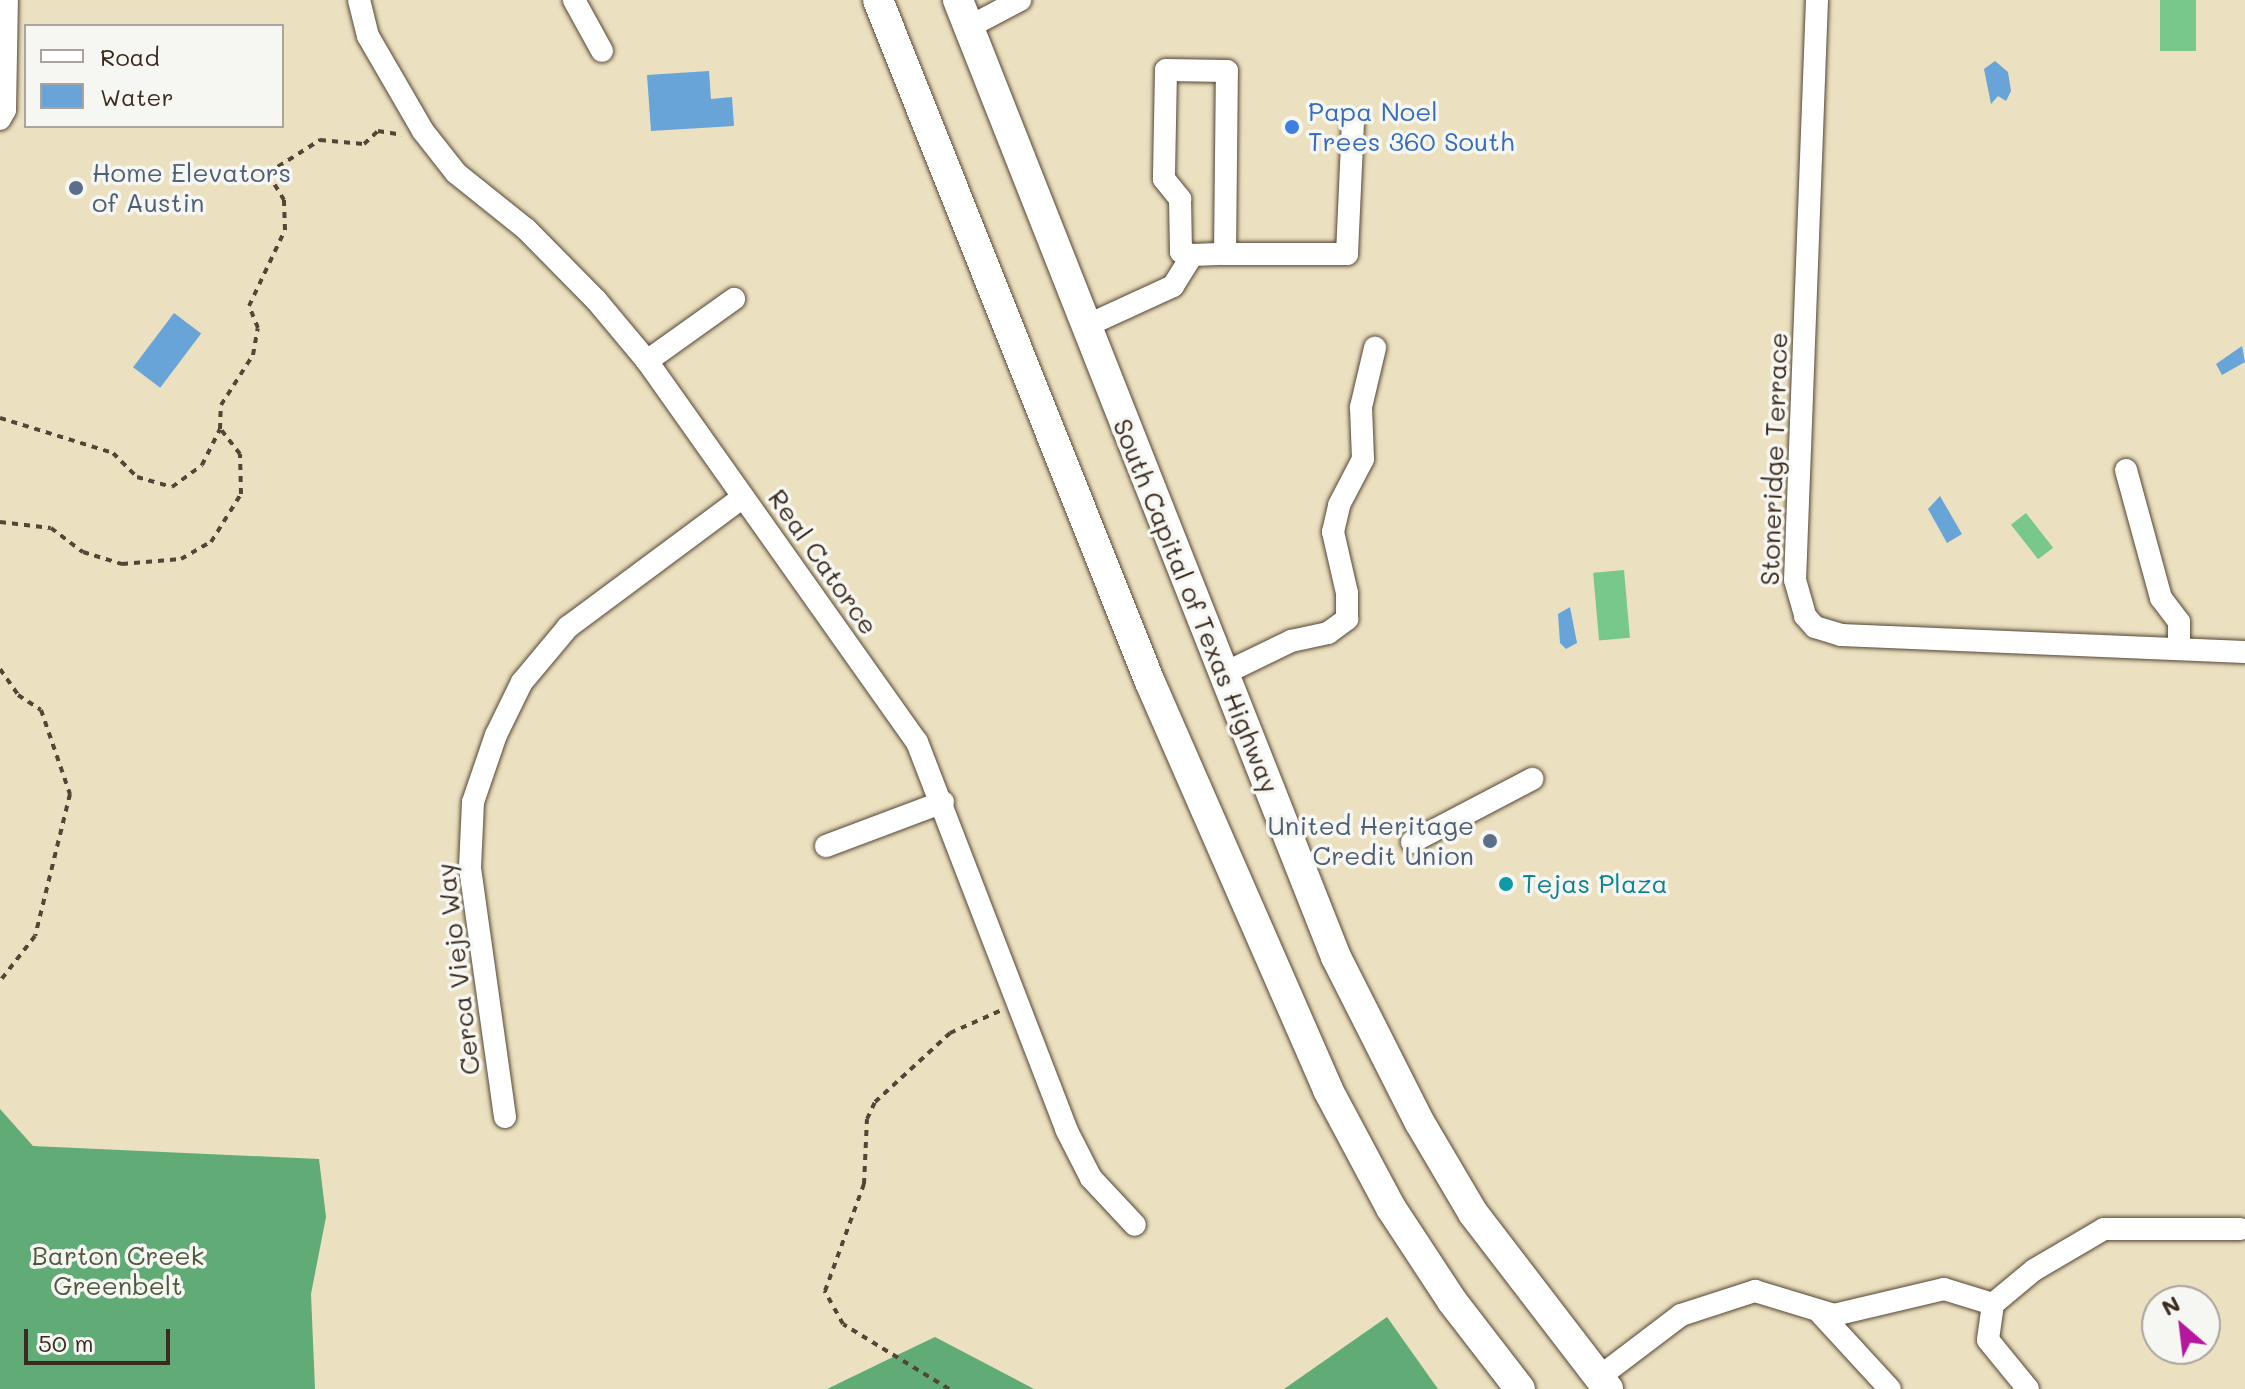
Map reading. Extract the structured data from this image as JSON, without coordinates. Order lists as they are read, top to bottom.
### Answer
{
  "streets": {
    "highway": ["South Capital of Texas Highway"],
    "street": ["Stoneridge Terrace", "Real Catorce", "Cerca Viejo Way"]
  },
  "crossings": [
    ["Real Catorce", "Cerca Viejo Way"]
  ],
  "parks": ["Barton Creek Greenbelt"],
  "places": [
    "Papa Noel Trees 360 South",
    "Home Elevators of Austin",
    "United Heritage Credit Union",
    "Tejas Plaza"
  ],
  "legend": ["Road", "Water"],
  "scale_bar": "50 m",
  "north": "top left"
}
